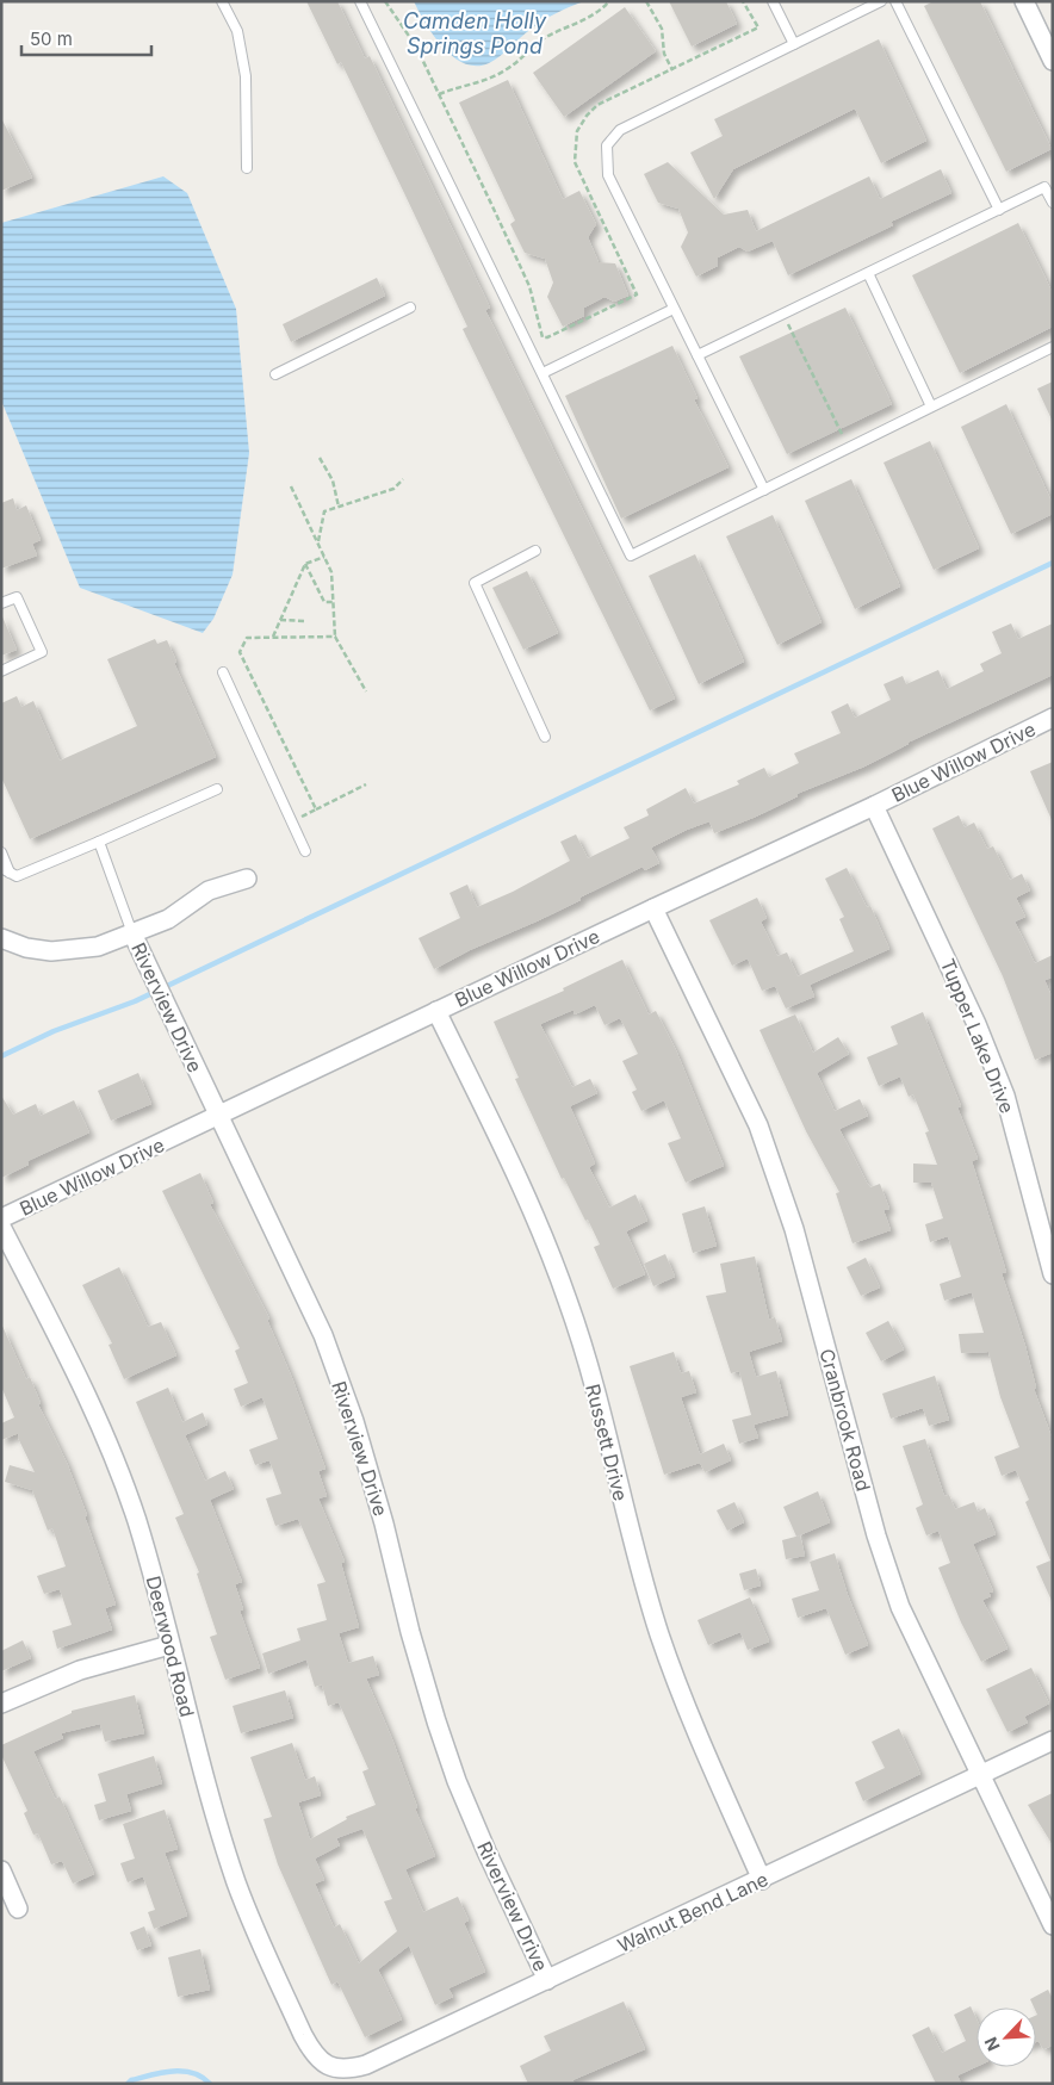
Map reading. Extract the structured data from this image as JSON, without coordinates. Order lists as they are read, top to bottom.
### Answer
{
  "streets": {
    "street": [
      "Blue Willow Drive",
      "Riverview Drive",
      "Tupper Lake Drive",
      "Cranbrook Road",
      "Russett Drive",
      "Deerwood Road",
      "Walnut Bend Lane"
    ]
  },
  "crossings": [
    ["Blue Willow Drive", "Riverview Drive"],
    ["Blue Willow Drive", "Tupper Lake Drive"],
    ["Blue Willow Drive", "Cranbrook Road"],
    ["Blue Willow Drive", "Russett Drive"],
    ["Riverview Drive", "Walnut Bend Lane"],
    ["Cranbrook Road", "Walnut Bend Lane"],
    ["Russett Drive", "Walnut Bend Lane"],
    ["Deerwood Road", "Walnut Bend Lane"]
  ],
  "water": ["Camden Holly Springs Pond"],
  "scale_bar": "50 m",
  "north": "bottom left"
}
